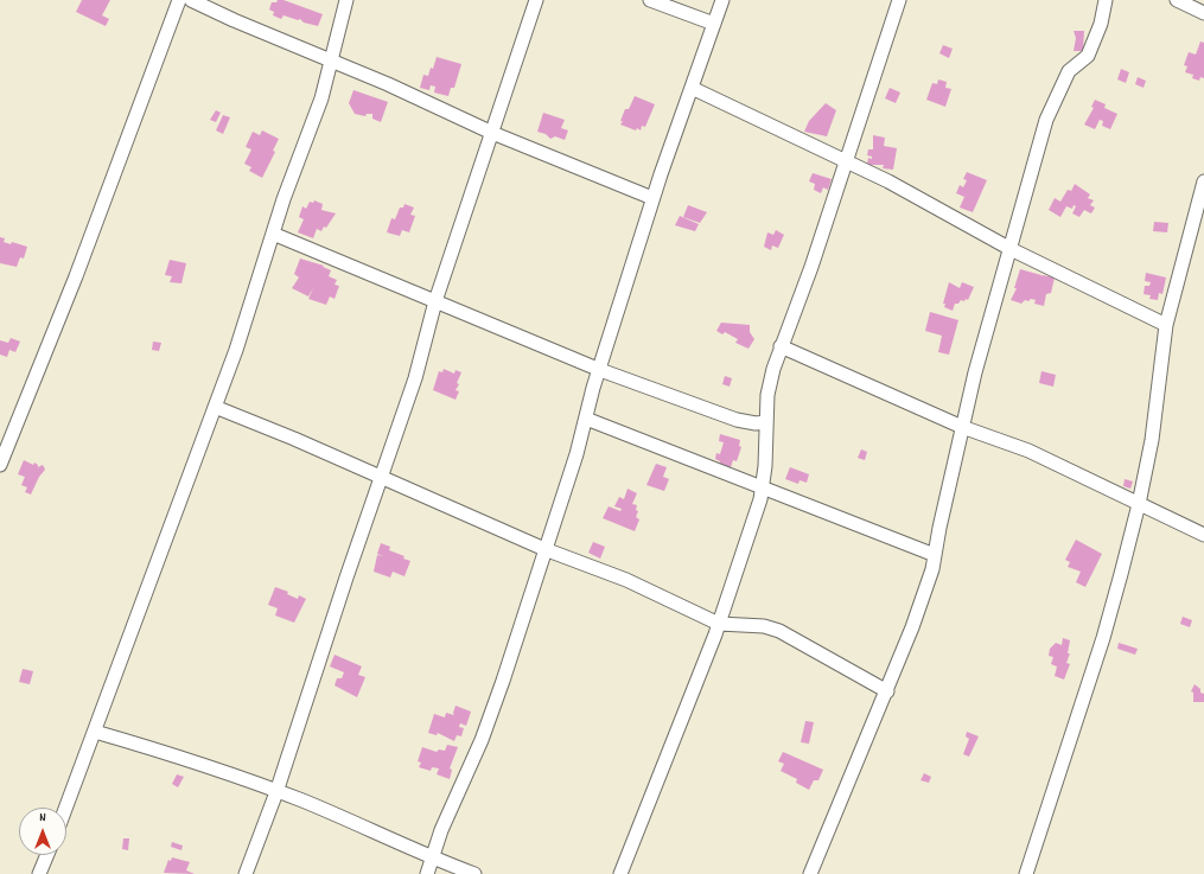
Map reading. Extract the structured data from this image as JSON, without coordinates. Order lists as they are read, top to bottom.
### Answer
{
  "north": "top"
}
